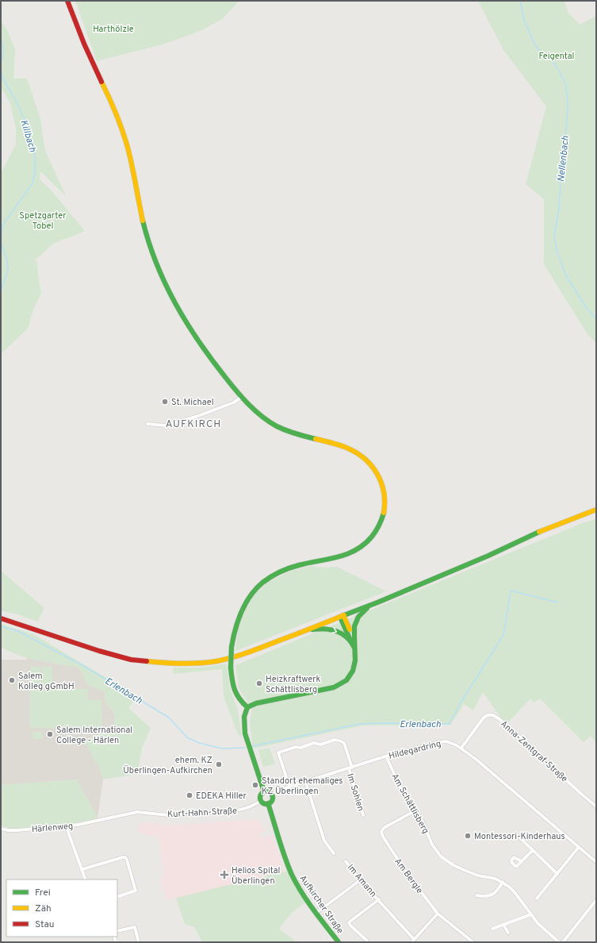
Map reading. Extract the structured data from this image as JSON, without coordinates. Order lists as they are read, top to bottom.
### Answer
{
  "streets": {
    "street": [
      "Hildegardring",
      "Anna-Zentgraf-Straße",
      "Im Sohlen",
      "Am Schättlisberg",
      "Kurt-Hahn-Straße",
      "Härlenweg",
      "Am Bergle",
      "Im Amann",
      "Aufkircher Straße"
    ]
  },
  "crossings": [
    ["Hildegardring", "Anna-Zentgraf-Straße"],
    ["Hildegardring", "Im Sohlen"],
    ["Hildegardring", "Am Schättlisberg"],
    ["Hildegardring", "Kurt-Hahn-Straße"],
    ["Hildegardring", "Aufkircher Straße"],
    ["Am Schättlisberg", "Am Bergle"],
    ["Kurt-Hahn-Straße", "Härlenweg"],
    ["Kurt-Hahn-Straße", "Aufkircher Straße"]
  ],
  "districts": ["AUFKIRCH"],
  "water": ["Killbach", "Nellenbach", "Erlenbach"],
  "parks": ["Harthölzle", "Feigental", "Spetzgarter Tobel"],
  "places": {
    "other": [
      "St. Michael",
      "Salem Kolleg gGmbH",
      "Heizkraftwerk Schättlisberg",
      "Salem International College - Härlen",
      "ehem. KZ Überlingen-Aufkirchen",
      "Standort ehemaliges KZ Überlingen",
      "EDEKA Hiller",
      "Montessori-Kinderhaus"
    ],
    "health": ["Helios Spital Überlingen"]
  },
  "legend": ["Frei", "Zäh", "Stau"]
}
